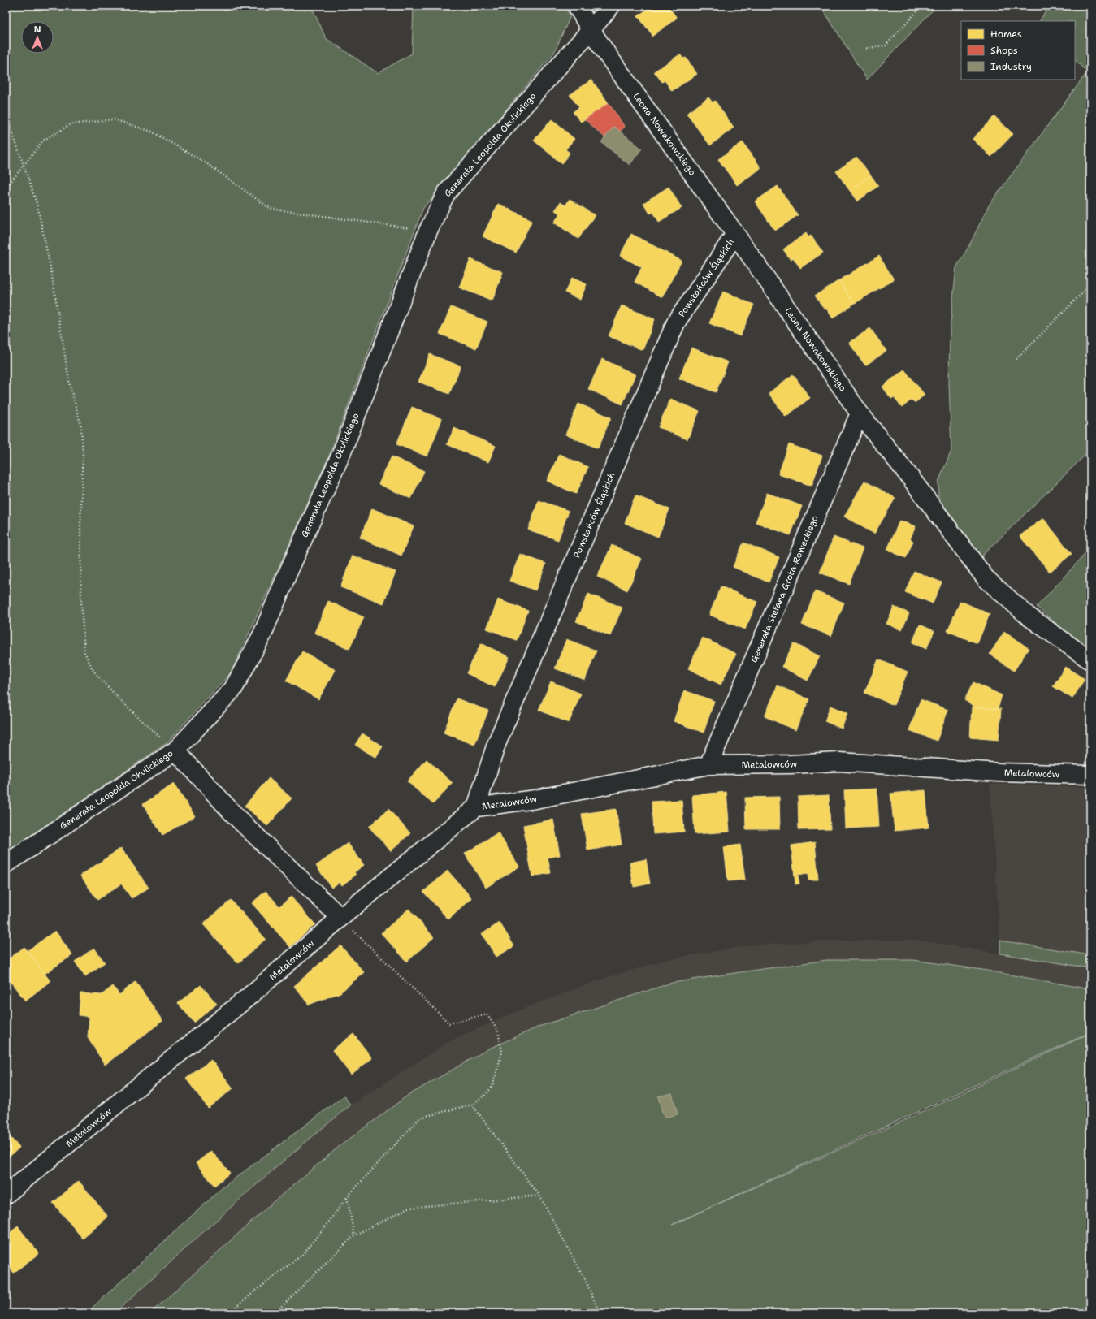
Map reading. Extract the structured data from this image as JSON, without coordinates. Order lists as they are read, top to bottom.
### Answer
{
  "streets": {
    "street": [
      "Leona Nowakowskiego",
      "Generała Leopolda Okulickiego",
      "Powstańców Śląskich",
      "Generała Stefana Grota-Roweckiego",
      "Metalowców"
    ]
  },
  "crossings": [
    ["Leona Nowakowskiego", "Generała Leopolda Okulickiego"],
    ["Leona Nowakowskiego", "Powstańców Śląskich"],
    ["Leona Nowakowskiego", "Generała Stefana Grota-Roweckiego"],
    ["Powstańców Śląskich", "Metalowców"],
    ["Generała Stefana Grota-Roweckiego", "Metalowców"]
  ],
  "legend": ["Homes", "Shops", "Industry"],
  "north": "top"
}
